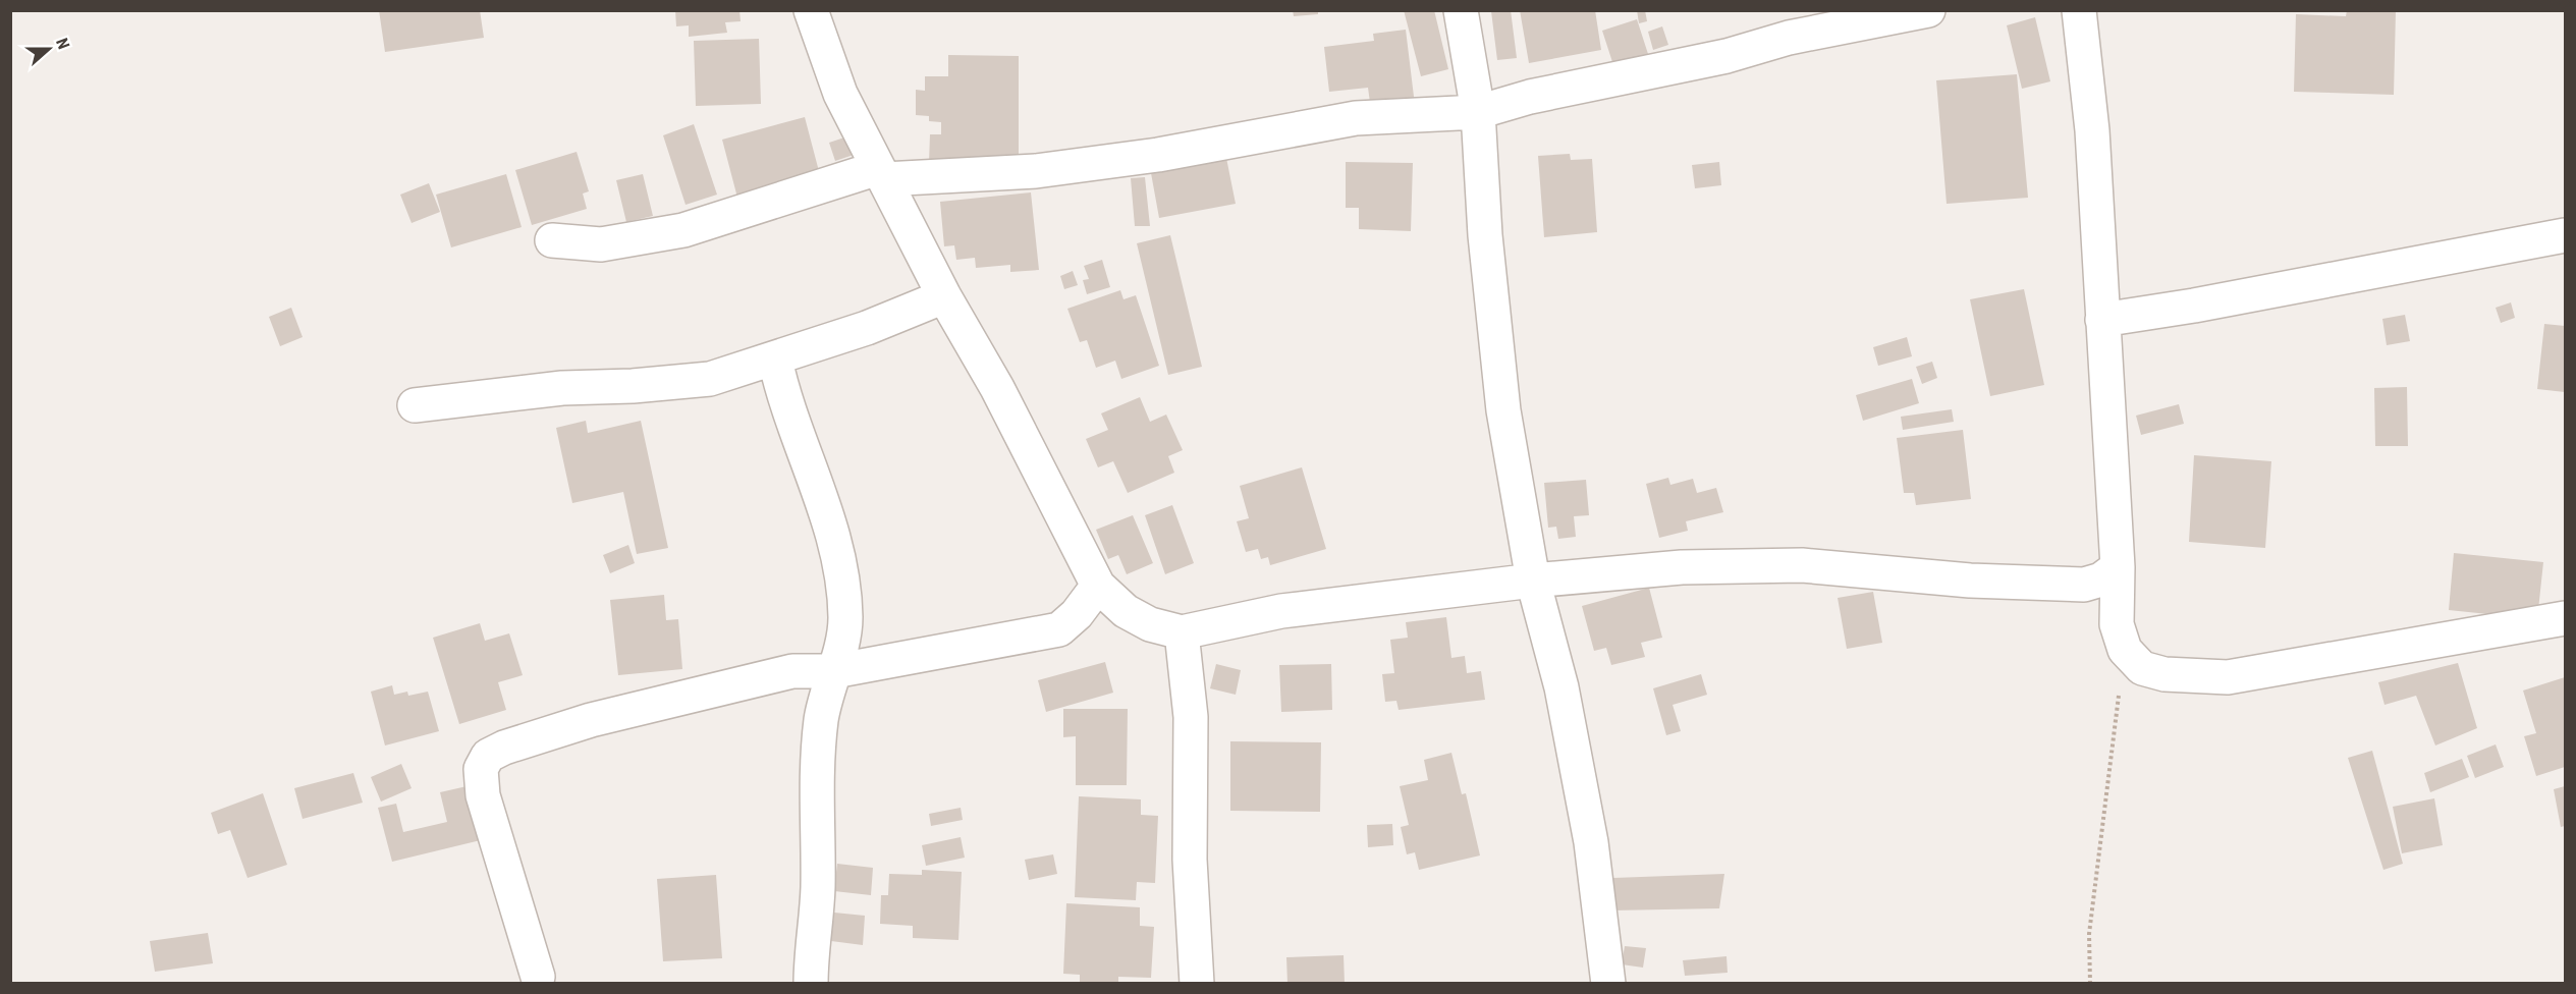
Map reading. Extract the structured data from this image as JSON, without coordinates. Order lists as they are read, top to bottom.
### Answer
{
  "north": "right"
}
